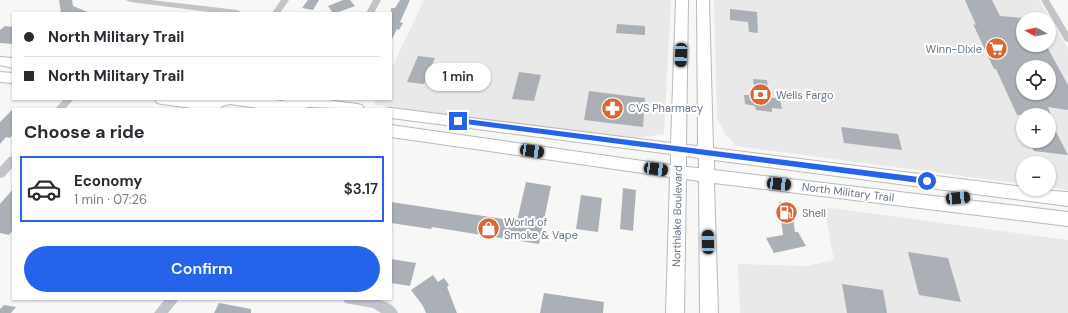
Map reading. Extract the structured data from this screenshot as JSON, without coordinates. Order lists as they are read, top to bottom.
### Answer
{
  "streets": {
    "main road": ["North Military Trail", "Northlake Boulevard"]
  },
  "crossings": [
    ["North Military Trail", "Northlake Boulevard"]
  ],
  "places": {
    "supermarket": ["Winn-Dixie"],
    "bank": ["Wells Fargo"],
    "pharmacy": ["CVS Pharmacy"],
    "fuel station": ["Shell"],
    "shop": ["World of Smoke & Vape"]
  },
  "north": "left",
  "page": {
    "map_buttons": ["+", "−"],
    "banner": ["North Military Trail", "North Military Trail"],
    "bubble": "1 min",
    "heading": "Choose a ride",
    "list": [
      {
        "name": "Economy",
        "note": "1 min · 07:26",
        "value": "$3.17"
      }
    ],
    "buttons": "Confirm"
  }
}
